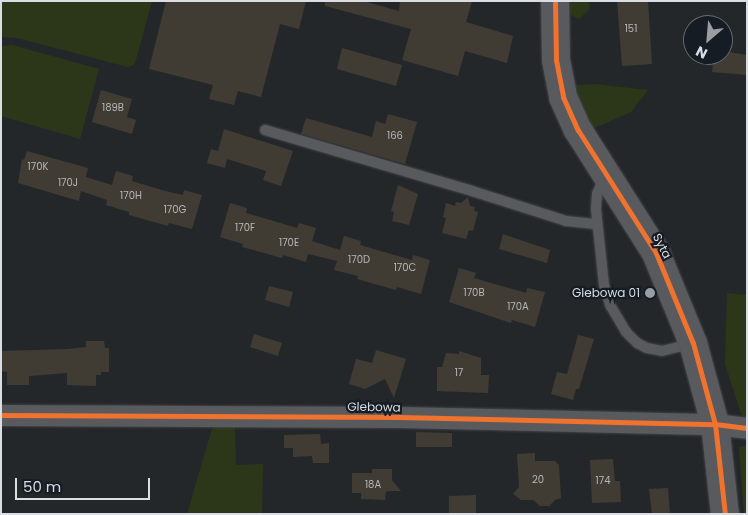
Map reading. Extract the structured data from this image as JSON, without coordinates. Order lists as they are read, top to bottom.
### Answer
{
  "streets": {
    "street": ["Syta", "Glebowa"]
  },
  "crossings": [
    ["Syta", "Glebowa"]
  ],
  "places": ["Glebowa 01"],
  "house_numbers": [
    "151",
    "189B",
    "166",
    "170K",
    "170J",
    "170H",
    "170G",
    "170F",
    "170E",
    "170D",
    "170C",
    "170B",
    "170A",
    "17",
    "20",
    "174",
    "18A"
  ],
  "scale_bar": "50 m",
  "north": "bottom left"
}
